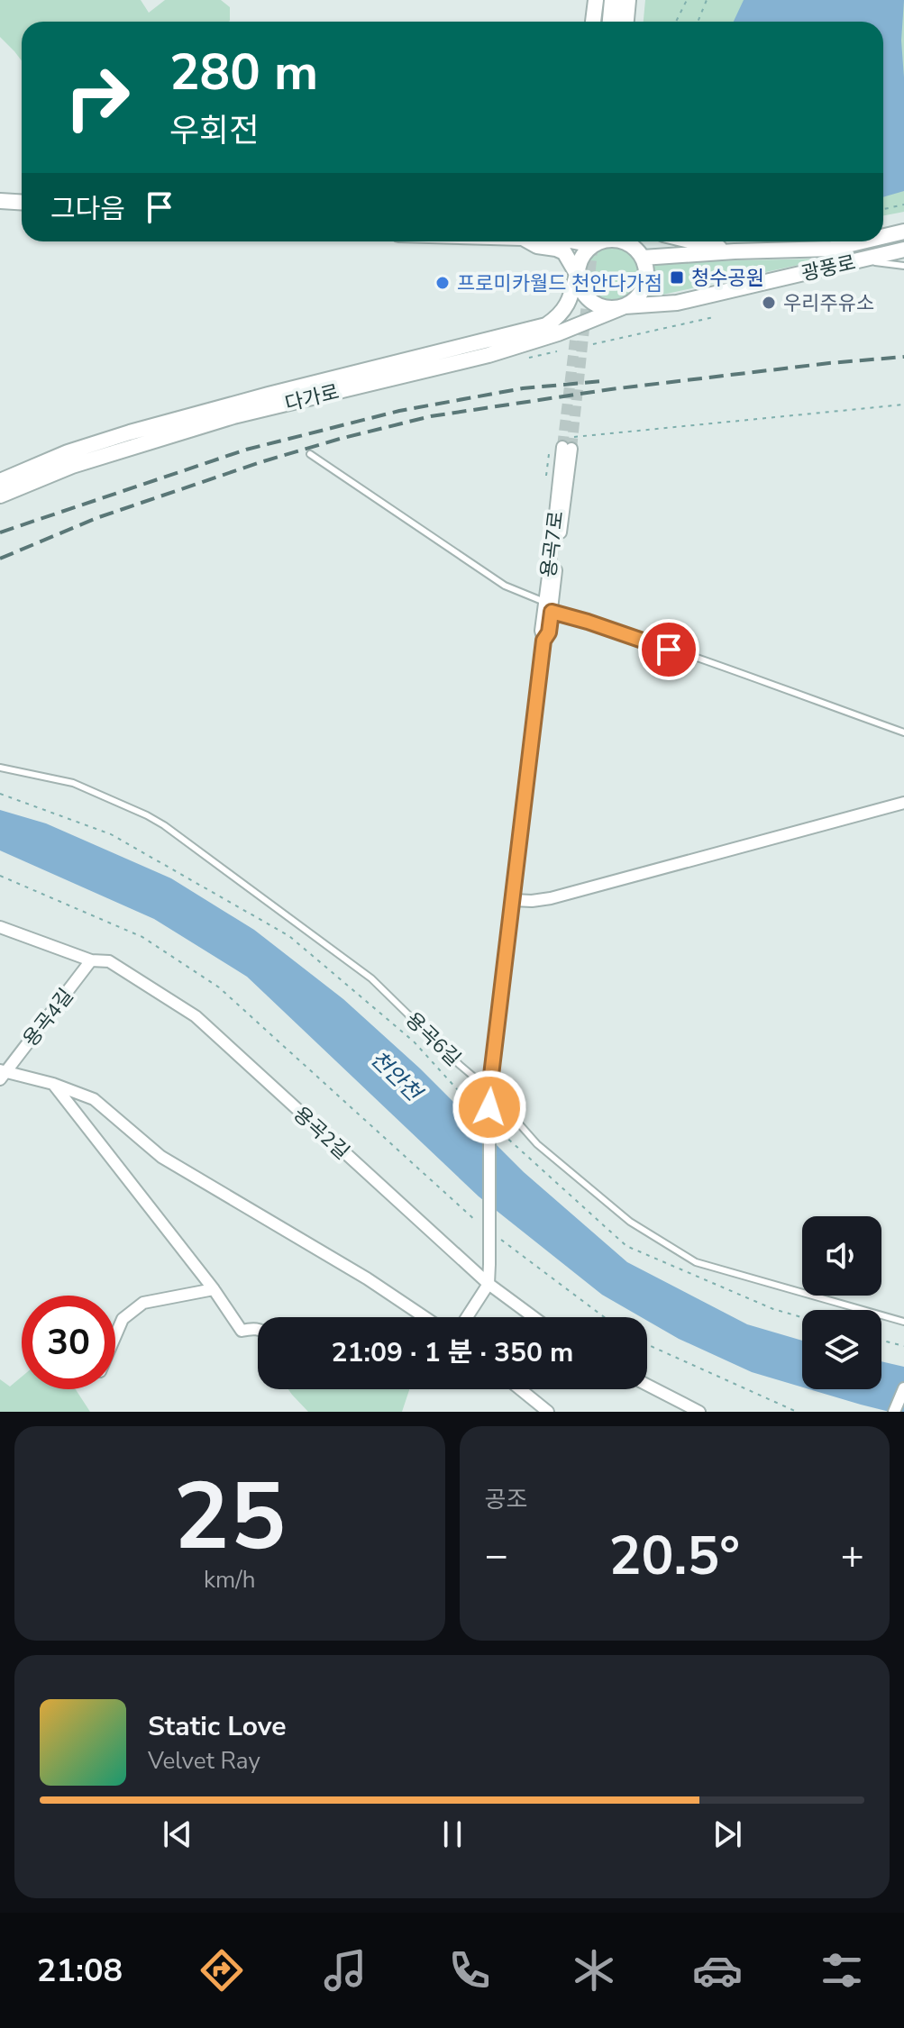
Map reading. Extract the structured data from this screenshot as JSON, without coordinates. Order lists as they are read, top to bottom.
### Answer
{
  "streets": {
    "street": [
      "광풍로",
      "다가로",
      "용곡7로",
      "용곡4길",
      "용곡2길"
    ],
    "lane": ["용곡6길"]
  },
  "crossings": [
    ["광풍로", "다가로"],
    ["용곡7로", "용곡6길"],
    ["용곡7로", "용곡2길"],
    ["용곡4길", "용곡2길"]
  ],
  "water": ["천안천"],
  "places": {
    "transit": ["청수공원"],
    "other": ["프로미카월드 천안다가점", "우리주유소"]
  },
  "page": {
    "turn": ["280 m", "우회전"],
    "then": "그다음",
    "limit": "30",
    "trip": "21:09 · 1 분 · 350 m",
    "tile": [
      ["25", "km/h"],
      "공조"
    ],
    "heat": ["−", "20.5°", "+"],
    "song": ["Static Love", "Velvet Ray"],
    "tabs": "21:08"
  }
}
